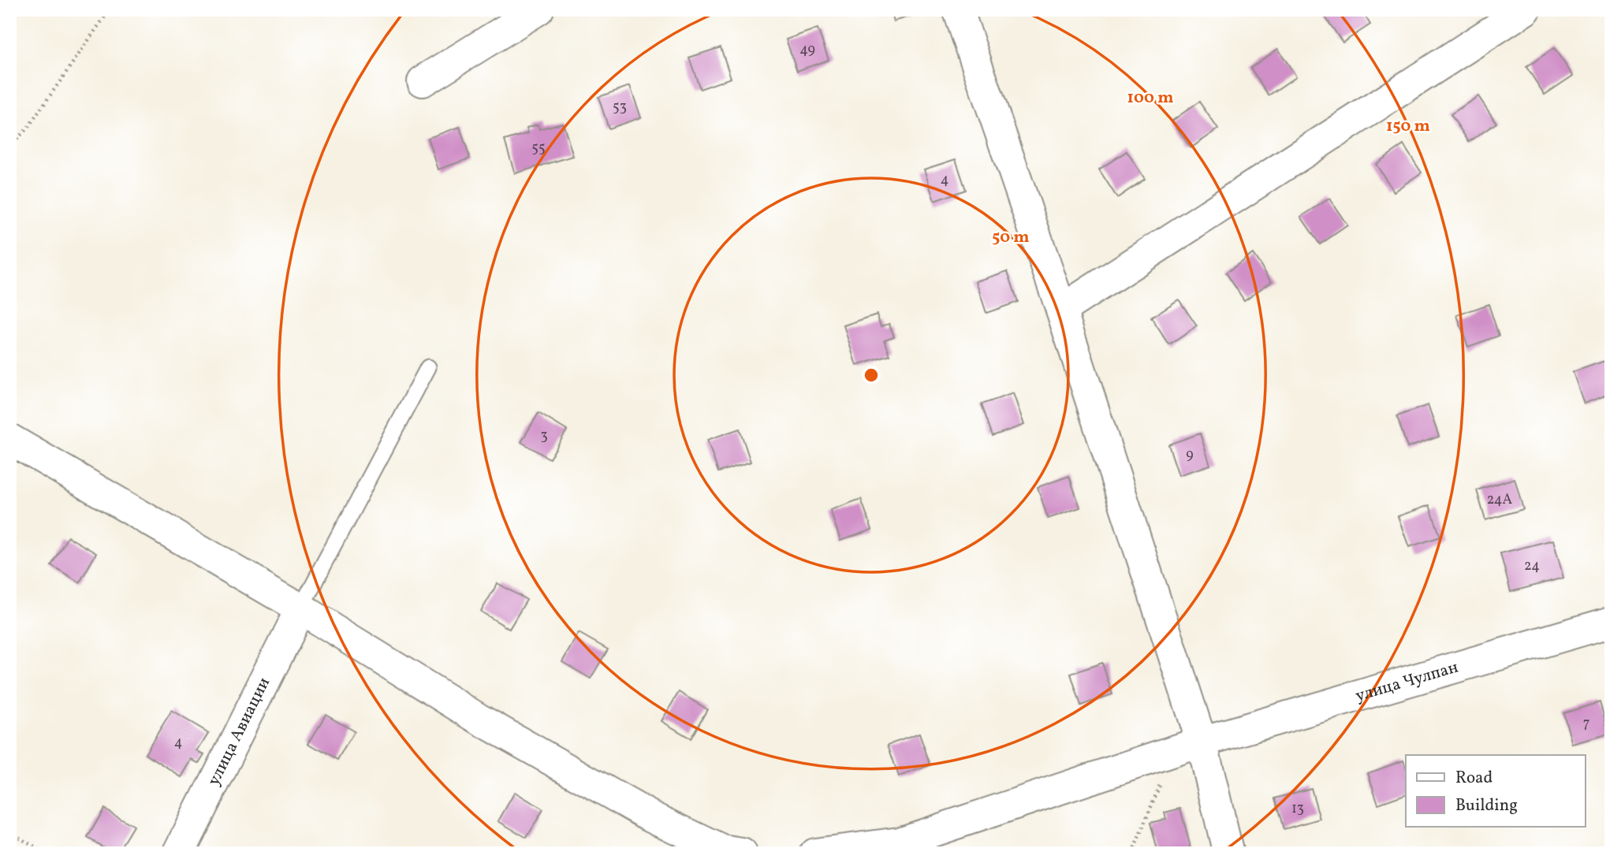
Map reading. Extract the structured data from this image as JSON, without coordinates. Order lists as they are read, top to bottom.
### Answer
{
  "streets": {
    "street": ["улица Чулпан", "улица Авиации"]
  },
  "house_numbers": [
    "49",
    "53",
    "55",
    "4",
    "3",
    "9",
    "24А",
    "24",
    "7",
    "4",
    "13"
  ],
  "legend": ["Road", "Building"],
  "rings": ["100 m", "150 m", "50 m"]
}
